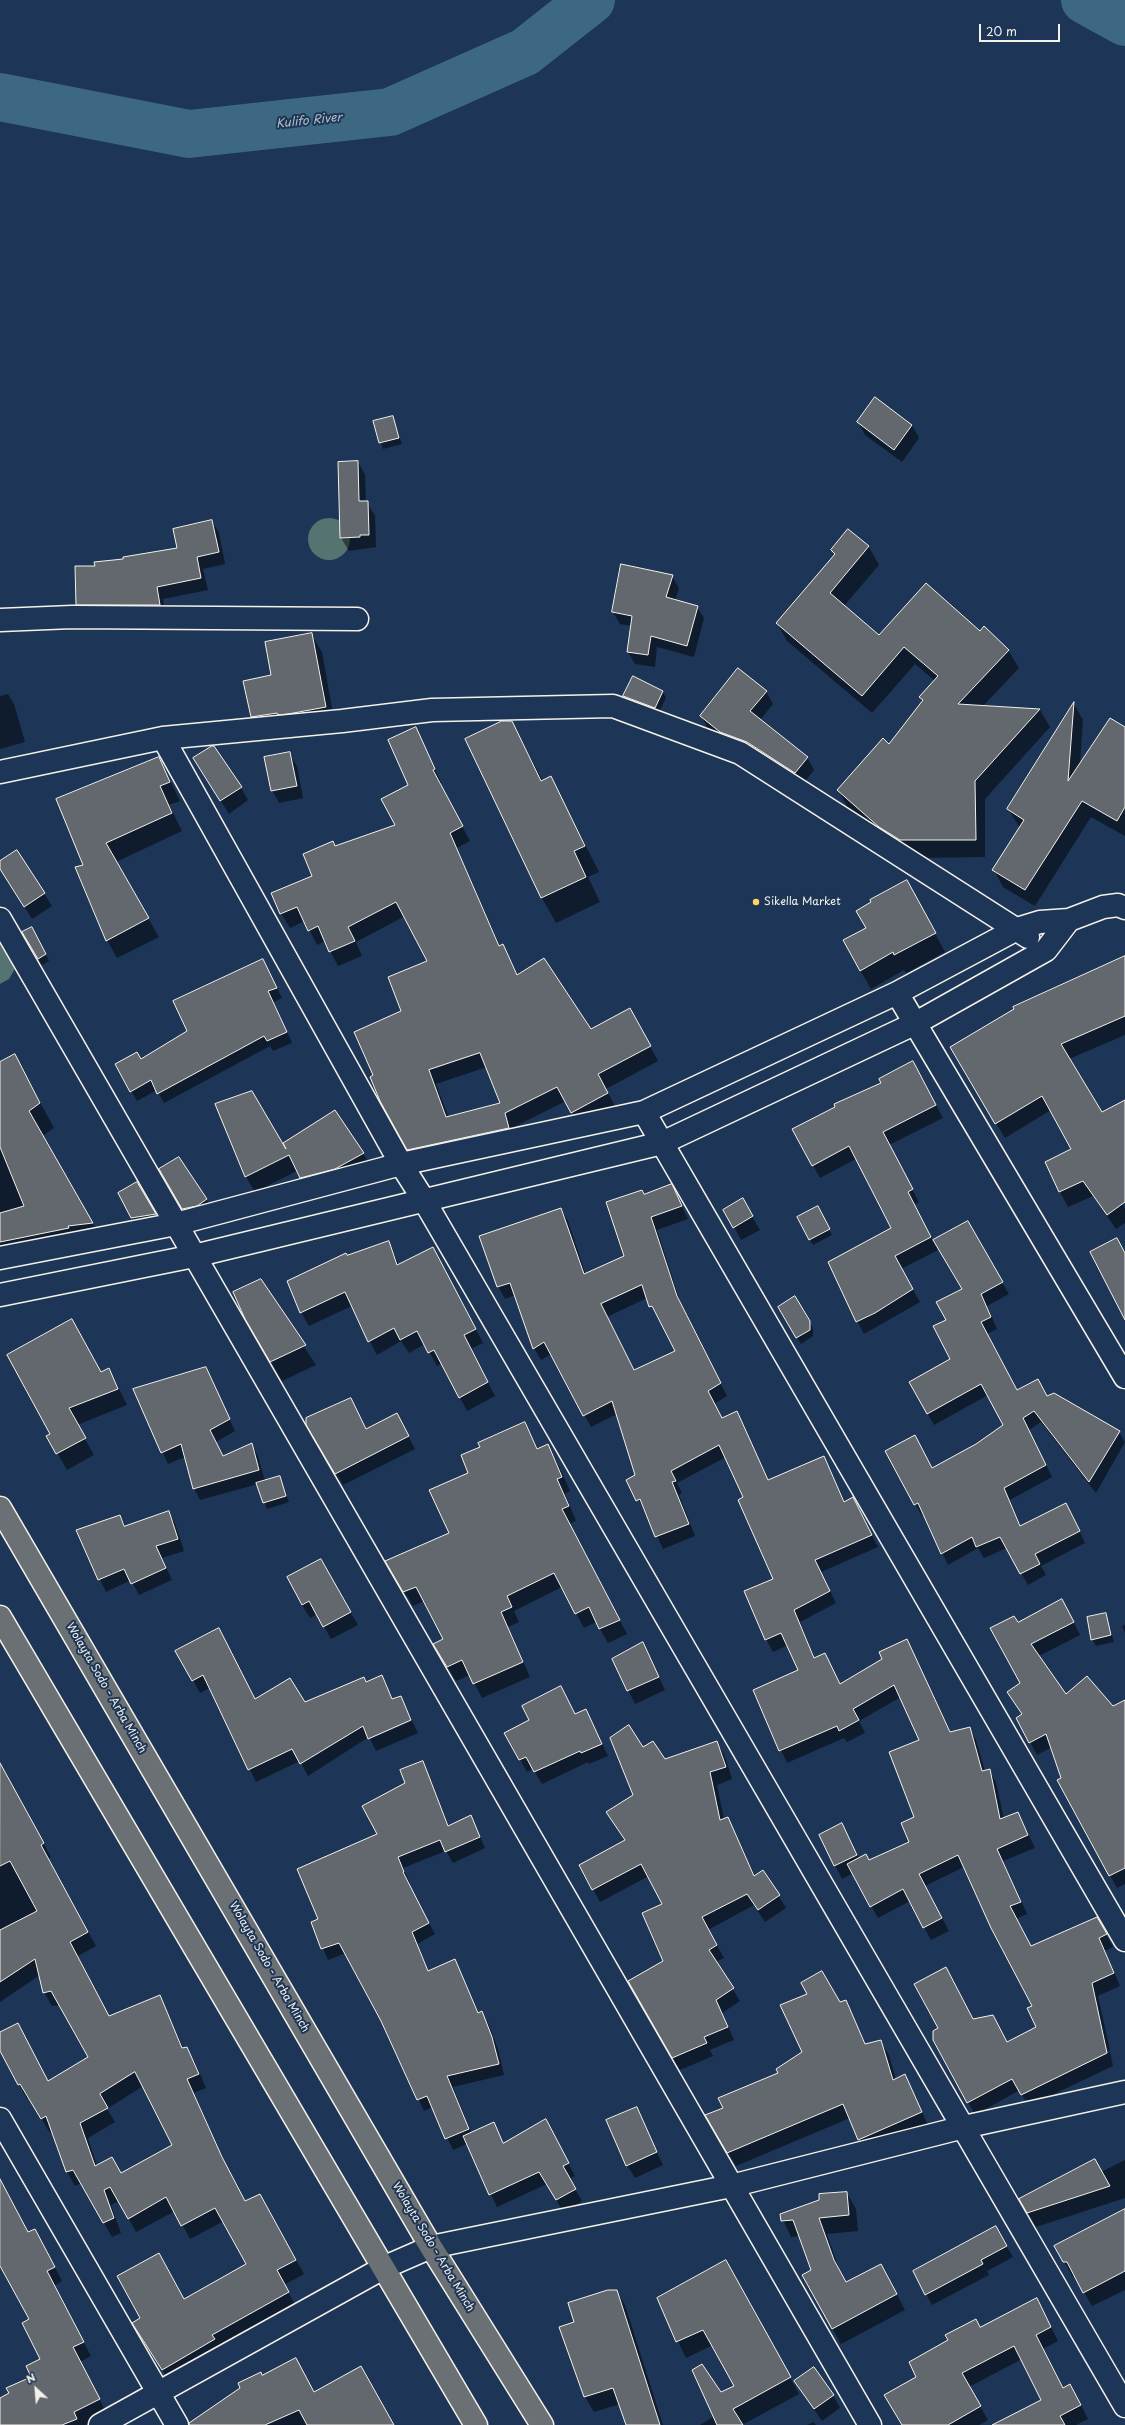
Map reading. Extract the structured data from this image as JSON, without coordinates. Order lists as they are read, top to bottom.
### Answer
{
  "streets": {
    "highway": ["Wolayta Sodo - Arba Minch"]
  },
  "water": ["Kulifo River"],
  "places": ["Sikella Market"],
  "scale_bar": "20 m",
  "north": "top left"
}
